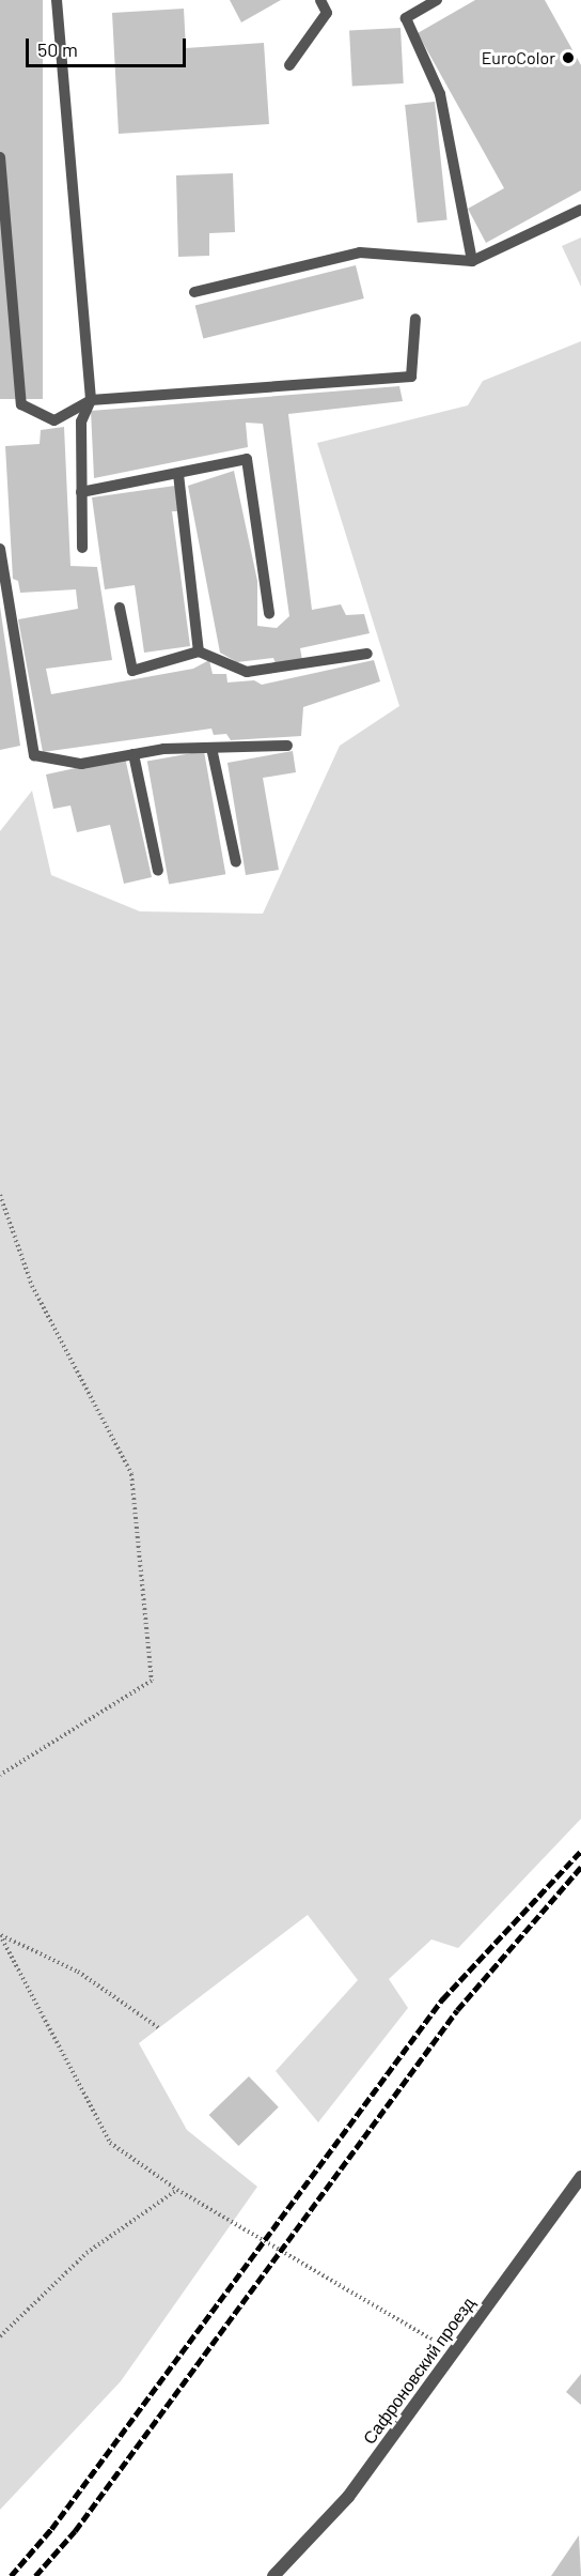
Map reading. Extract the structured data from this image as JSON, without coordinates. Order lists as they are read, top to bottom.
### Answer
{
  "streets": {
    "street": ["Сафроновский проезд"]
  },
  "places": ["EuroColor"],
  "scale_bar": "50 m"
}
